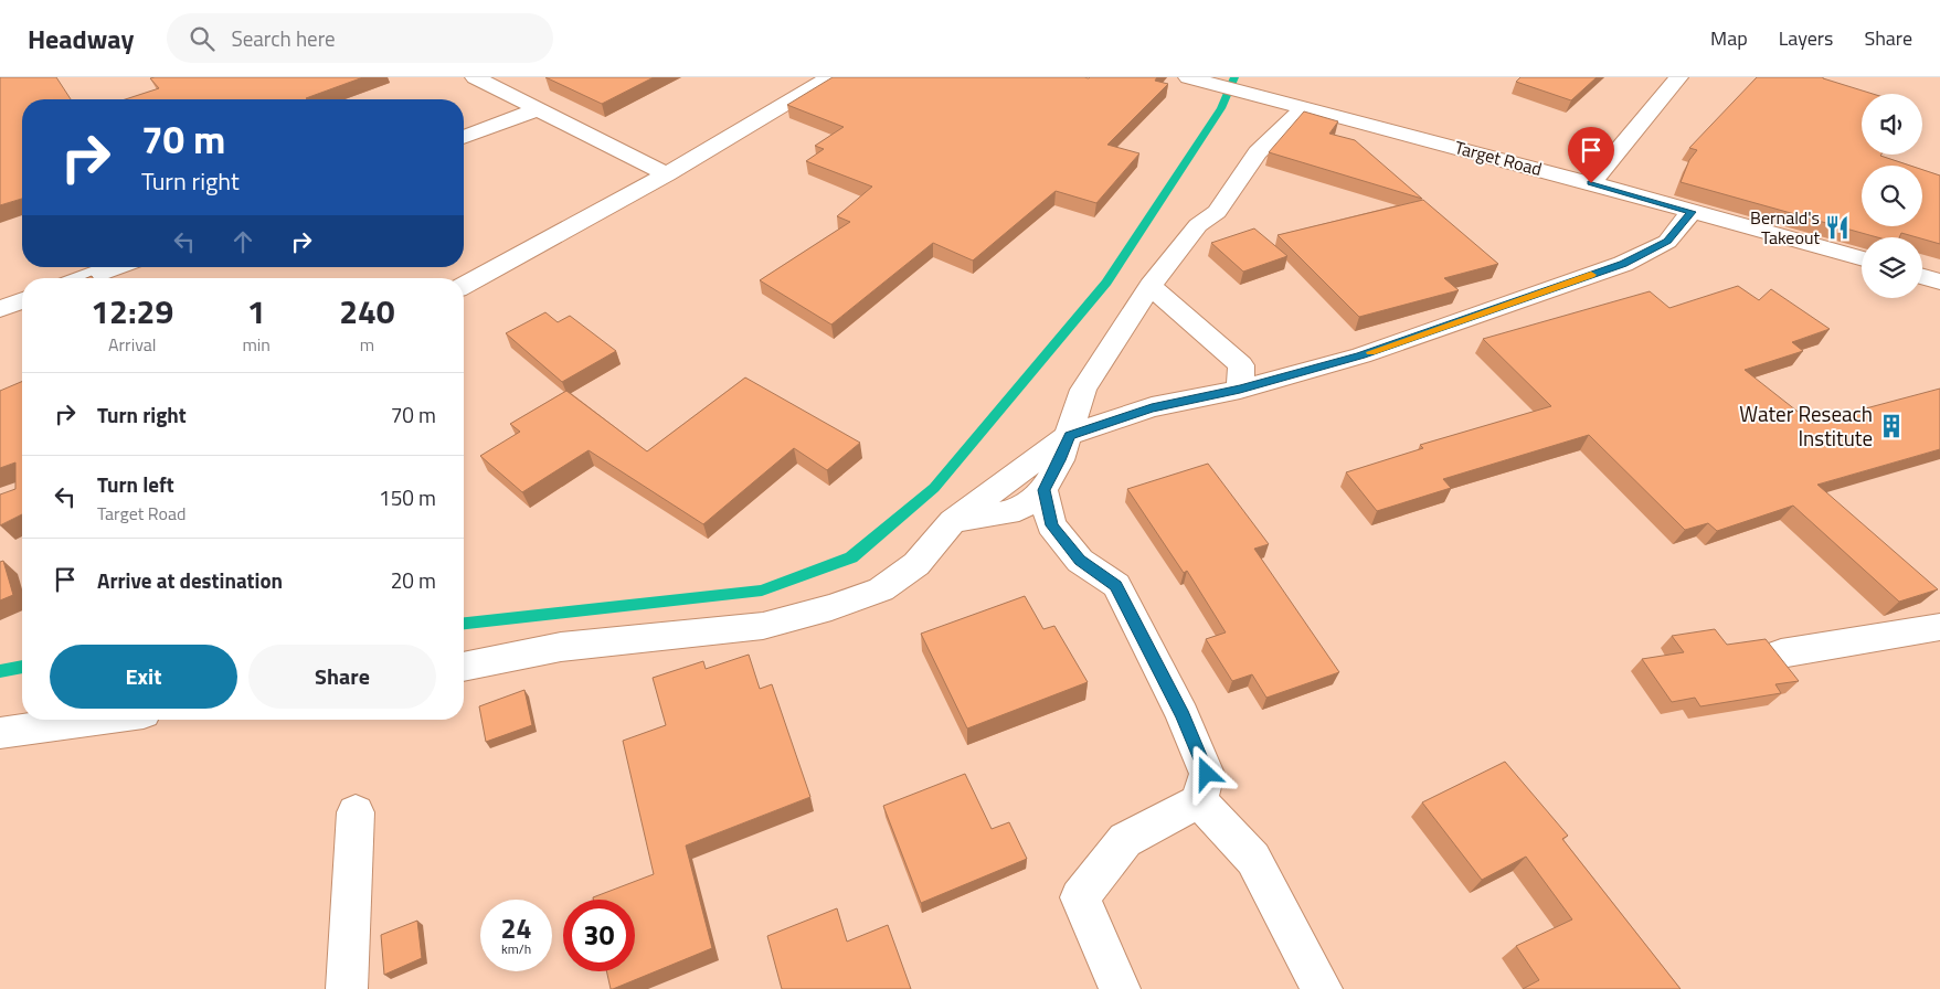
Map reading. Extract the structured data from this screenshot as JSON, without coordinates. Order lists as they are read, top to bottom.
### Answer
{
  "streets": {
    "street": ["Target Road"]
  },
  "places": {
    "restaurant": ["Bernald's Takeout"],
    "building": ["Water Reseach Institute"]
  },
  "page": {
    "header": "Headway",
    "search": "Search here",
    "nav": ["Map", "Layers", "Share"],
    "turn": ["70 m", "Turn right"],
    "eta": [
      "12:29",
      "Arrival",
      "1",
      "min",
      "240",
      "m"
    ],
    "list": [
      {
        "name": "Turn right",
        "value": "70 m"
      },
      {
        "name": "Turn left",
        "note": "Target Road",
        "value": "150 m"
      },
      {
        "name": "Arrive at destination",
        "value": "20 m"
      }
    ],
    "buttons": ["Exit", "Share"],
    "speed": "24 km/h",
    "limit": "30"
  }
}
